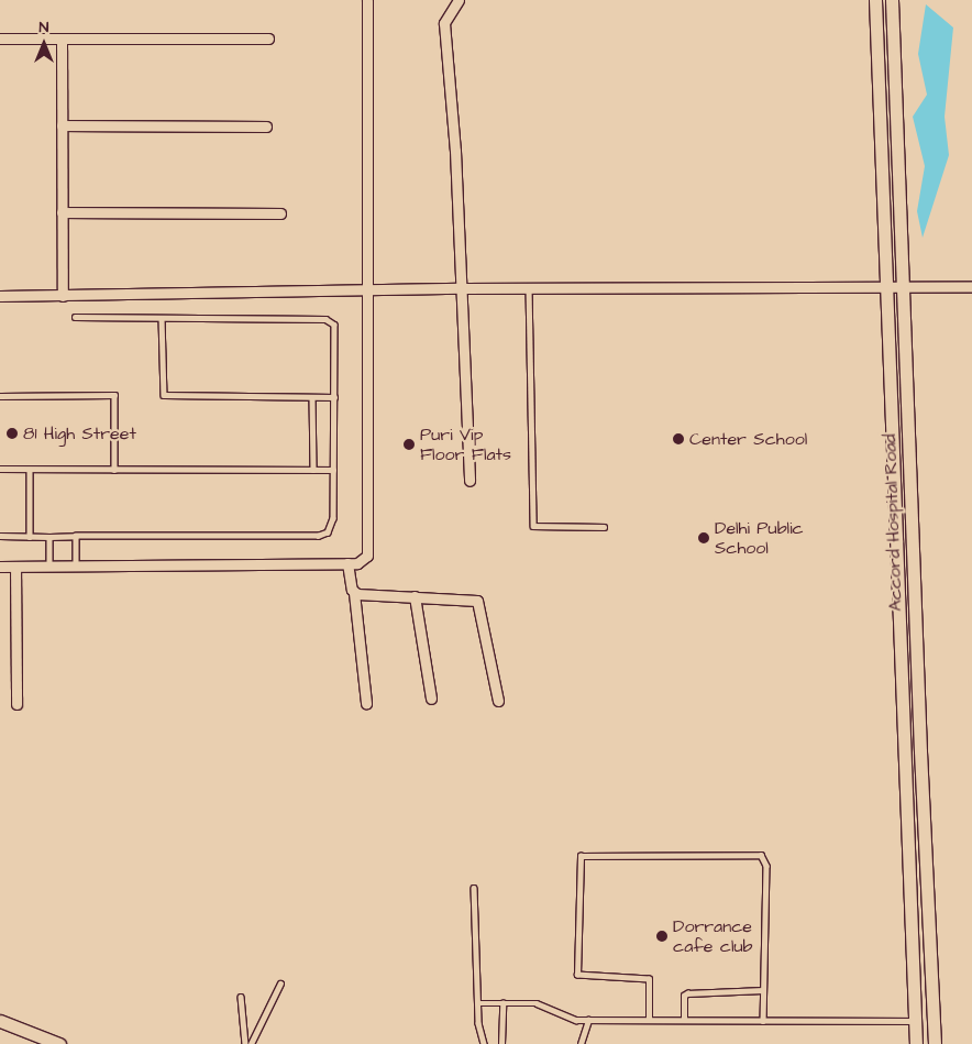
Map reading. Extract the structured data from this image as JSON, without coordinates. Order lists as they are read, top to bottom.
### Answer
{
  "streets": {
    "street": ["Accord Hospital Road"]
  },
  "places": [
    "81 High Street",
    "Center School",
    "Puri Vip Floor Flats",
    "Delhi Public School",
    "Dorrance cafe club"
  ],
  "north": "top"
}
